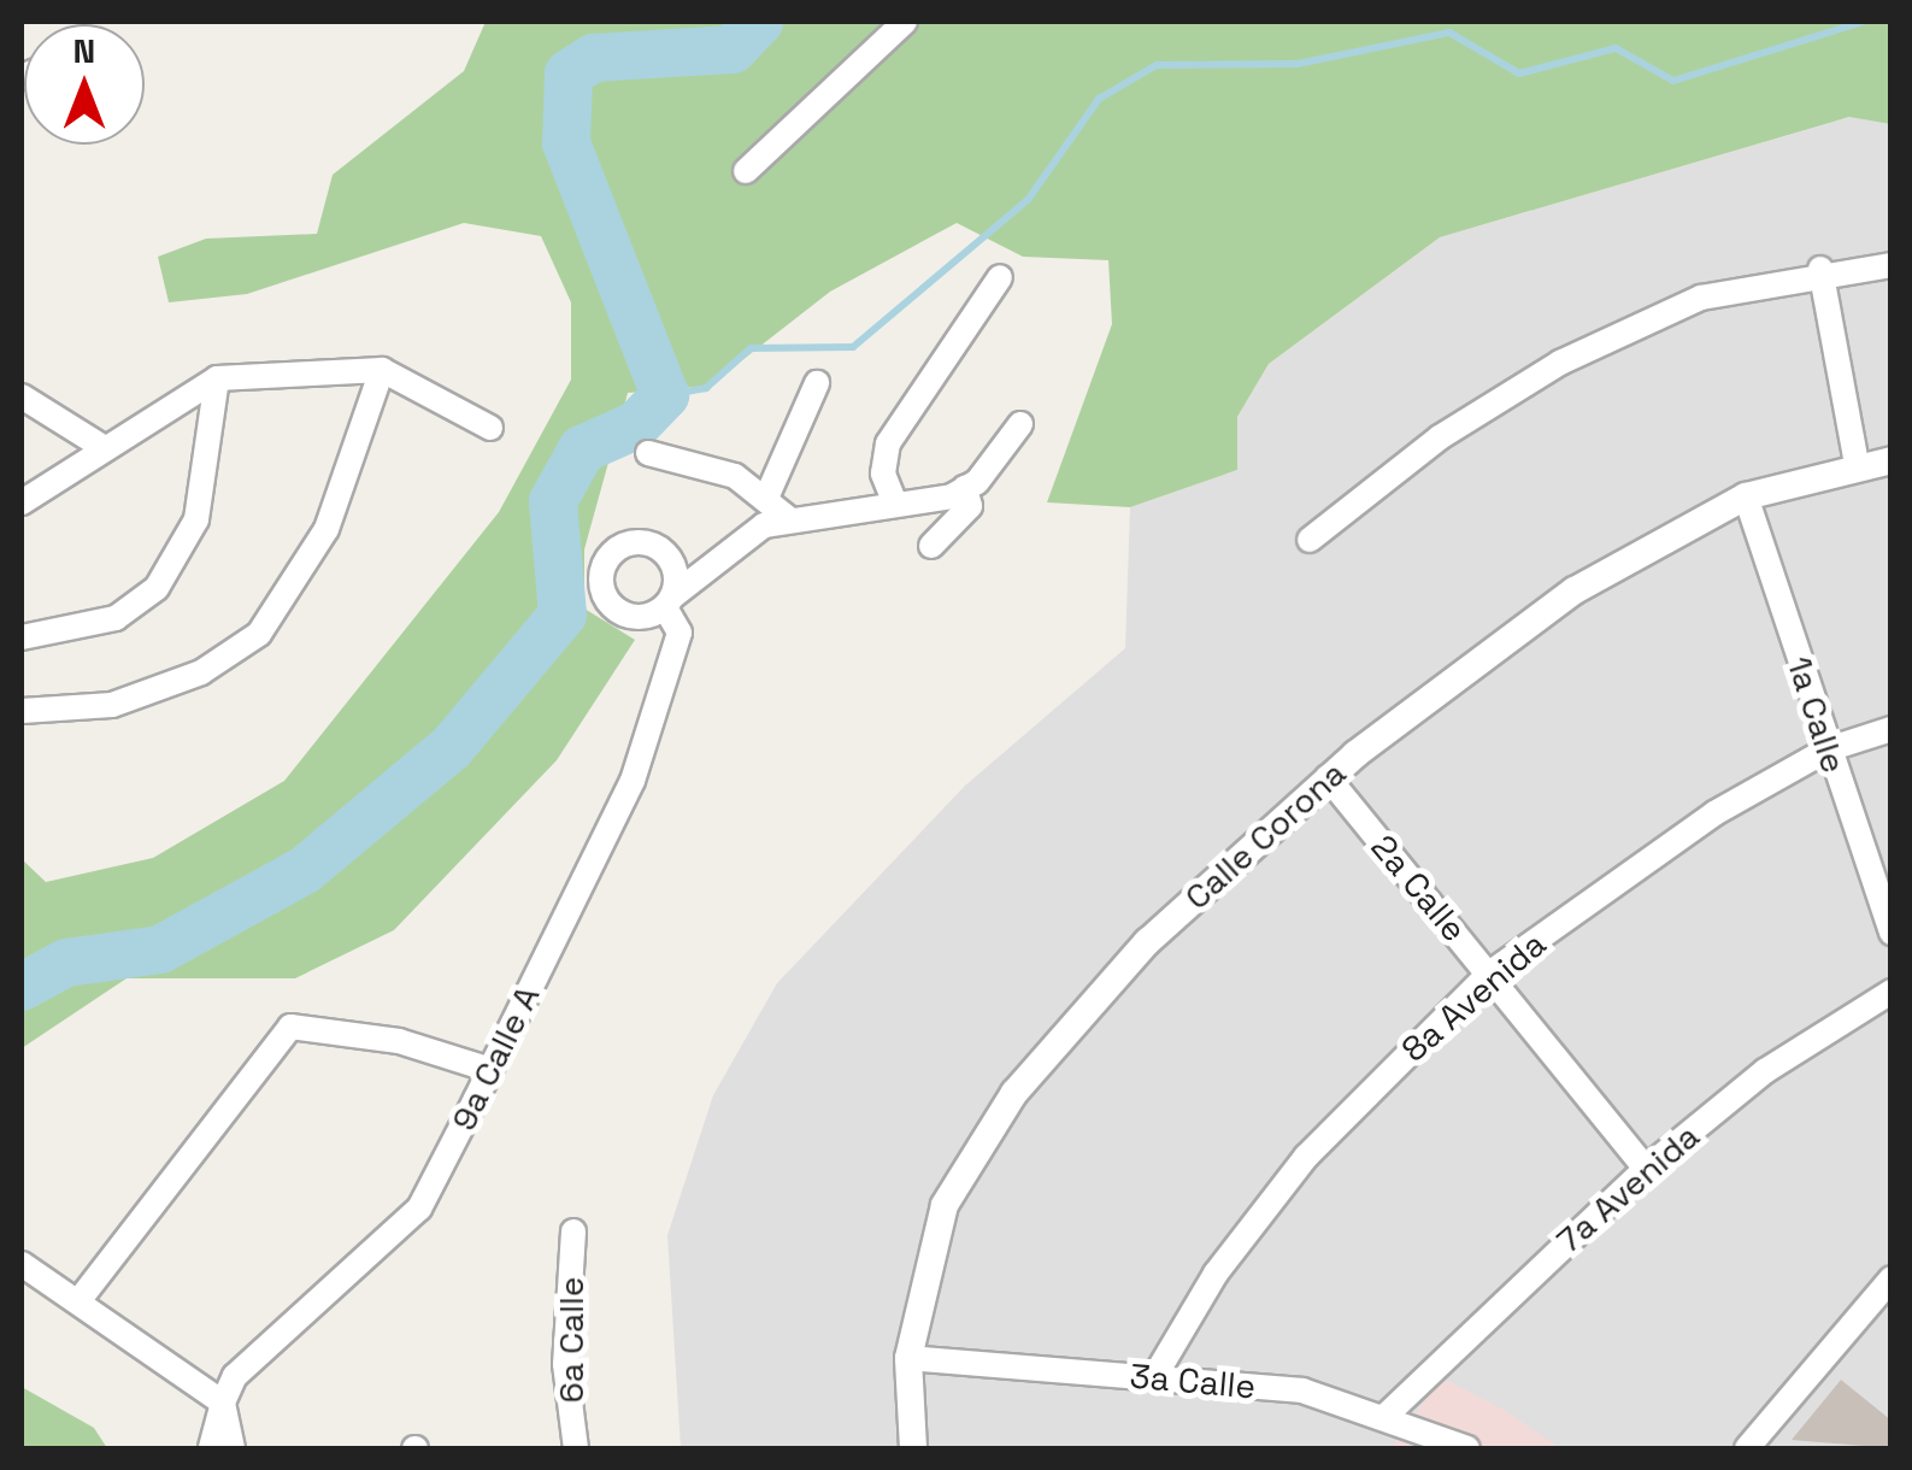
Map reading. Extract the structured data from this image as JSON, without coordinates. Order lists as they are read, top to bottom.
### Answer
{
  "streets": {
    "street": [
      "1a Calle",
      "Calle Corona",
      "2a Calle",
      "8a Avenida",
      "9a Calle A",
      "7a Avenida",
      "6a Calle",
      "3a Calle"
    ]
  },
  "crossings": [
    ["1a Calle", "Calle Corona"],
    ["1a Calle", "8a Avenida"],
    ["Calle Corona", "2a Calle"],
    ["Calle Corona", "3a Calle"],
    ["2a Calle", "8a Avenida"],
    ["2a Calle", "7a Avenida"],
    ["8a Avenida", "3a Calle"],
    ["7a Avenida", "3a Calle"]
  ],
  "north": "top"
}
